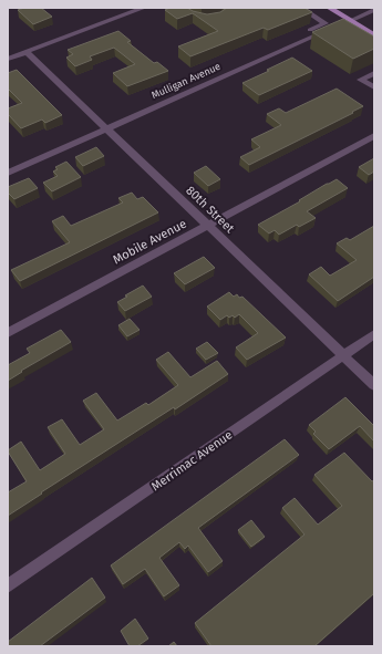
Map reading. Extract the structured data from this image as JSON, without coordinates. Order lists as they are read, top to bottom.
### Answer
{
  "streets": {
    "street": [
      "Mulligan Avenue",
      "80th Street",
      "Mobile Avenue",
      "Merrimac Avenue"
    ]
  },
  "crossings": [
    ["Mulligan Avenue", "80th Street"],
    ["80th Street", "Mobile Avenue"],
    ["80th Street", "Merrimac Avenue"]
  ]
}
